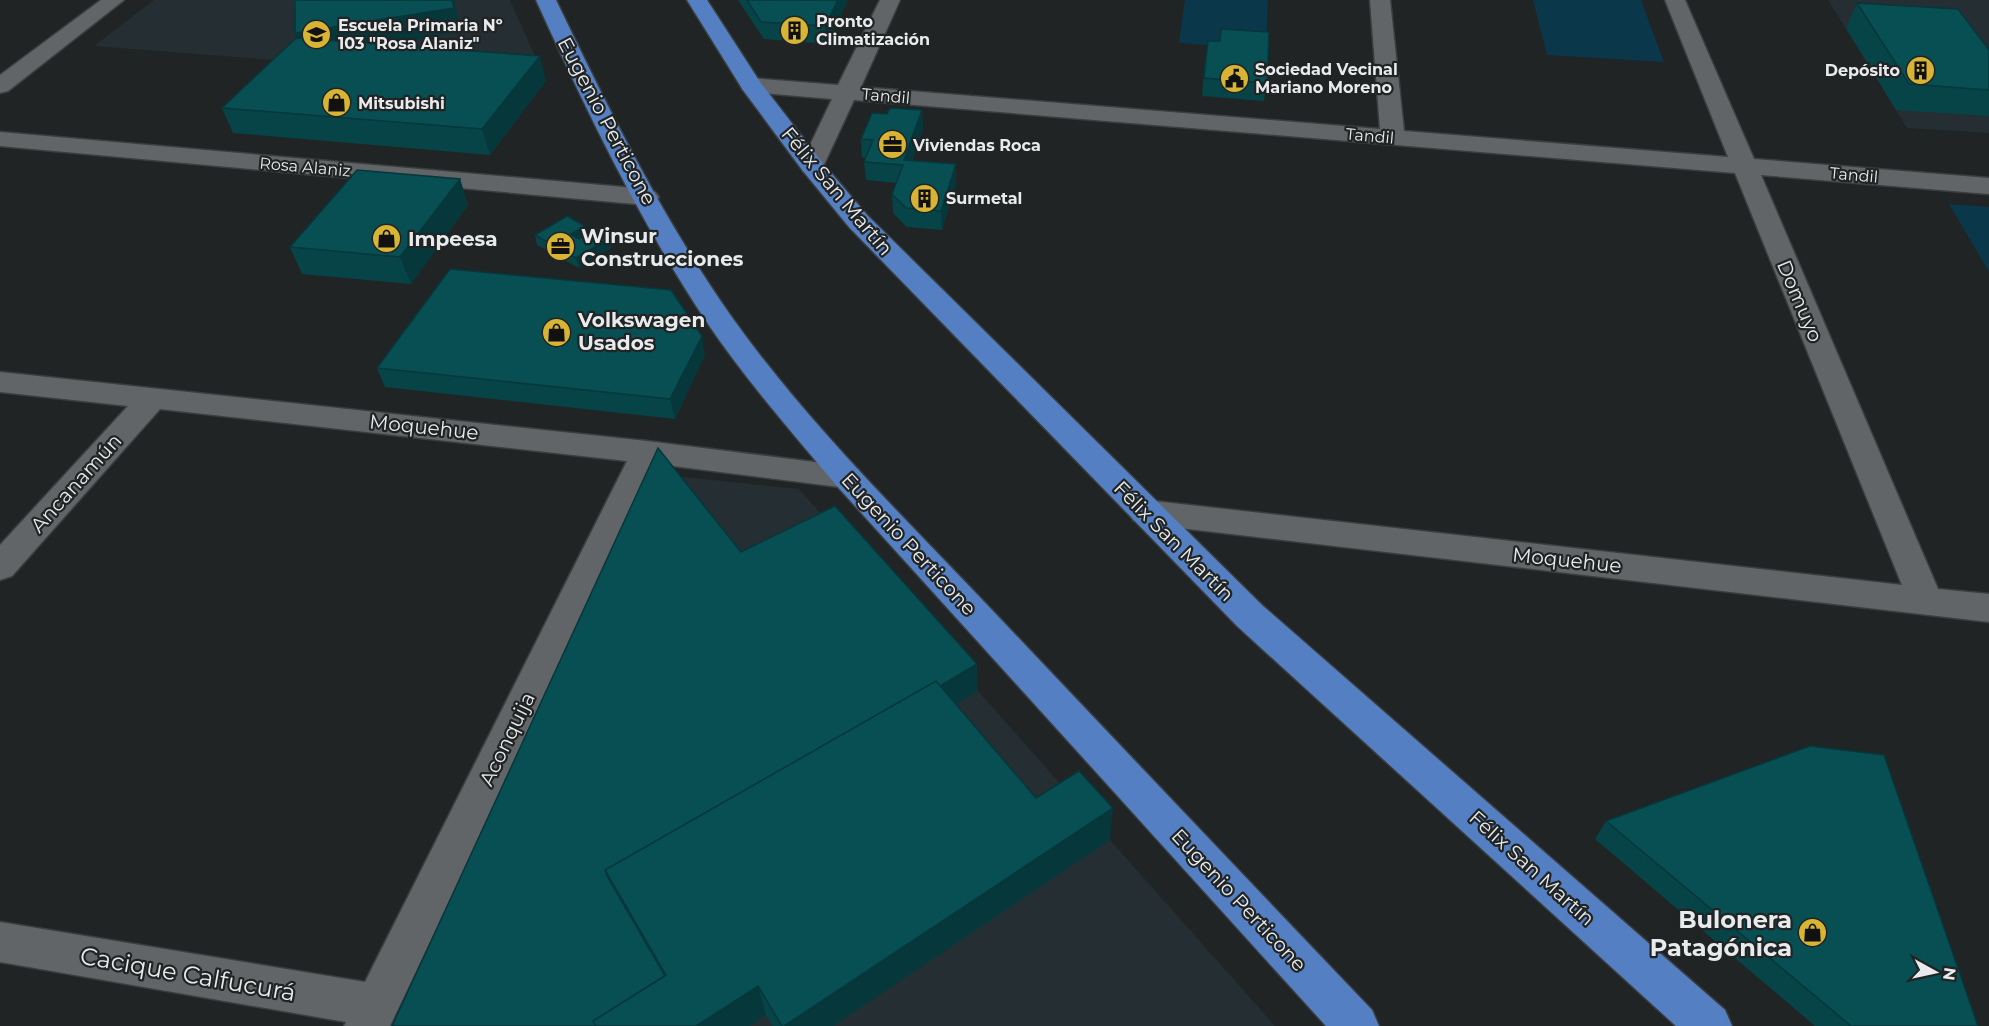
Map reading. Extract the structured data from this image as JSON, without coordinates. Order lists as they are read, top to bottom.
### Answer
{
  "streets": {
    "highway": ["Eugenio Perticone", "Félix San Martín"],
    "street": [
      "Tandil",
      "Rosa Alaniz",
      "Domuyo",
      "Moquehue",
      "Ancanamún",
      "Aconquija",
      "Cacique Calfucurá"
    ]
  },
  "crossings": [
    ["Tandil", "Félix San Martín"],
    ["Tandil", "Domuyo"],
    ["Eugenio Perticone", "Rosa Alaniz"],
    ["Eugenio Perticone", "Moquehue"],
    ["Félix San Martín", "Moquehue"],
    ["Domuyo", "Moquehue"],
    ["Moquehue", "Ancanamún"],
    ["Moquehue", "Aconquija"],
    ["Aconquija", "Cacique Calfucurá"]
  ],
  "places": {
    "building": ["Pronto Climatización", "Depósito", "Surmetal"],
    "school or university": ["Escuela Primaria Nº 103 \"Rosa Alaniz\""],
    "public building": ["Sociedad Vecinal Mariano Moreno"],
    "shop": [
      "Mitsubishi",
      "Impeesa",
      "Volkswagen Usados",
      "Bulonera Patagónica"
    ],
    "office": ["Viviendas Roca", "Winsur Construcciones"]
  },
  "north": "right"
}
